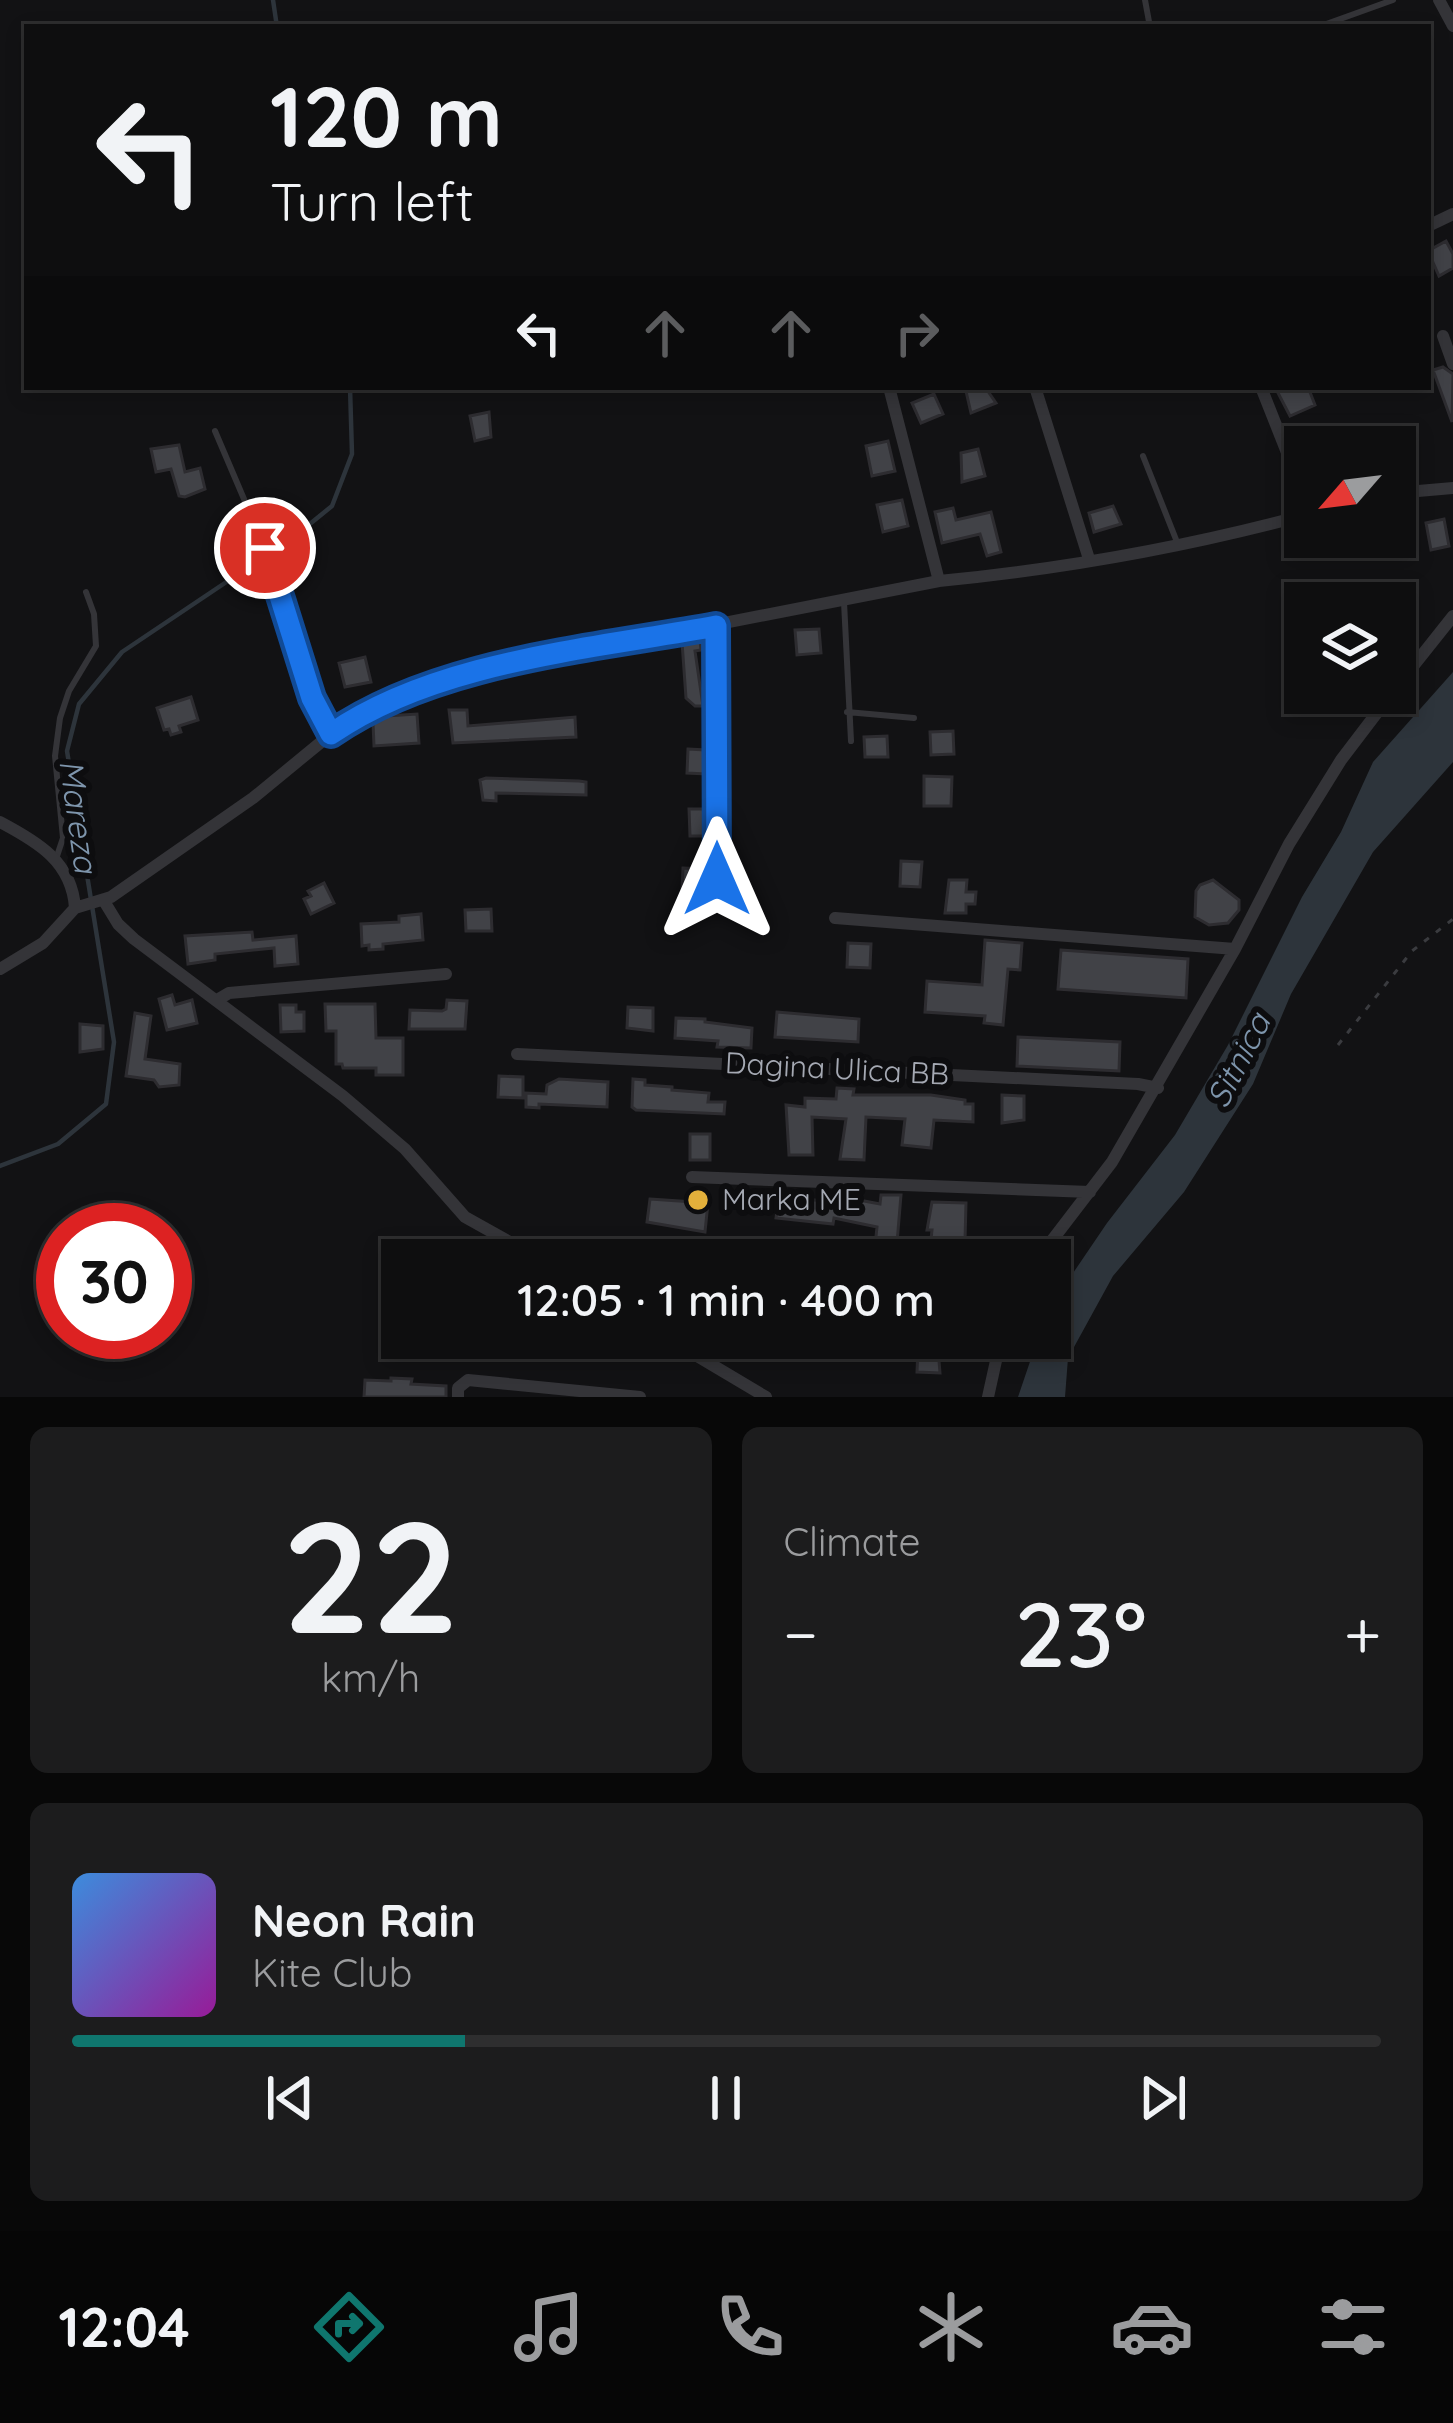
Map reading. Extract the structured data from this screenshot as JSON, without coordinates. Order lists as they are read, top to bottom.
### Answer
{
  "streets": {
    "street": ["Dagina Ulica BB"]
  },
  "water": ["Mareza", "Sitnica"],
  "places": ["Marka ME"],
  "north": "bottom left",
  "page": {
    "turn": ["120 m", "Turn left"],
    "limit": "30",
    "trip": "12:05 · 1 min · 400 m",
    "tile": [
      ["22", "km/h"],
      "Climate"
    ],
    "heat": ["−", "23°", "+"],
    "song": ["Neon Rain", "Kite Club"],
    "tabs": "12:04"
  }
}
